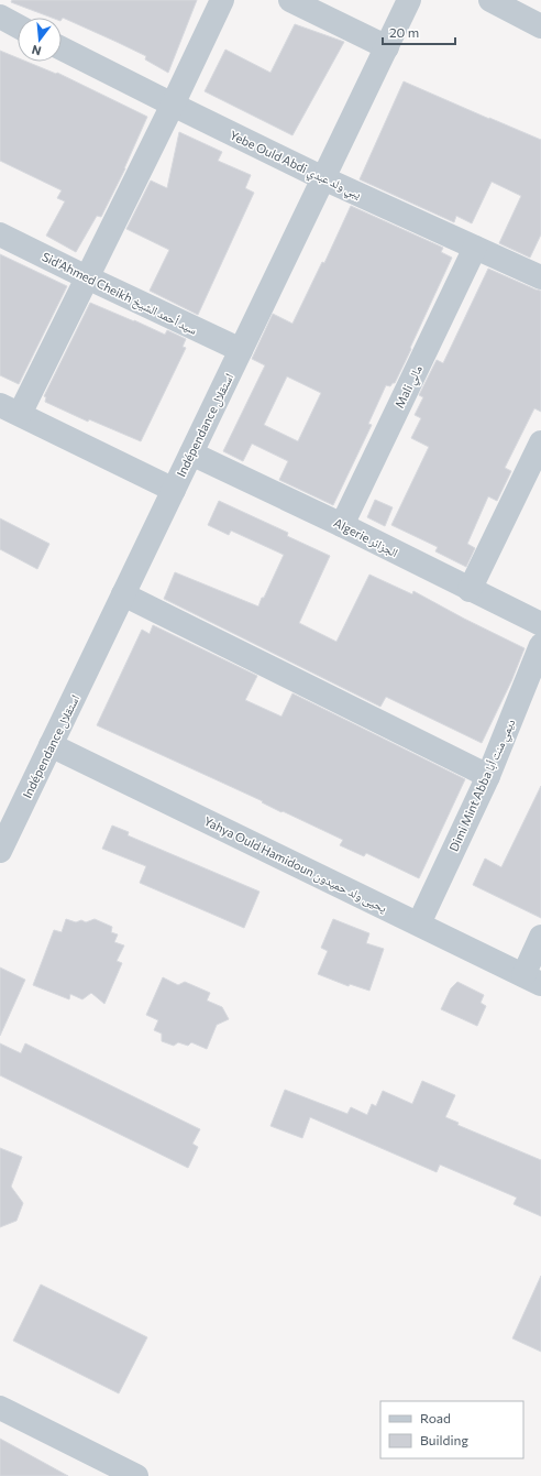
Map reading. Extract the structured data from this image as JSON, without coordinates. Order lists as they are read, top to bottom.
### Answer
{
  "streets": {
    "street": [
      "Yebe Ould Abdi يبي ولد عبدي",
      "Sid'Ahmed Cheikh سيد أحمد الشيخ",
      "Mali مالي",
      "Indépendance استقلال",
      "Algerie الجزائر",
      "Dimi Mint Abba ديمي منت أبا",
      "Yahya Ould Hamidoun يحيى ولد حميدون"
    ]
  },
  "crossings": [
    ["Yebe Ould Abdi يبي ولد عبدي", "Mali مالي"],
    ["Yebe Ould Abdi يبي ولد عبدي", "Indépendance استقلال"],
    ["Sid'Ahmed Cheikh سيد أحمد الشيخ", "Indépendance استقلال"],
    ["Mali مالي", "Algerie الجزائر"],
    ["Indépendance استقلال", "Algerie الجزائر"],
    ["Indépendance استقلال", "Yahya Ould Hamidoun يحيى ولد حميدون"],
    ["Dimi Mint Abba ديمي منت أبا", "Yahya Ould Hamidoun يحيى ولد حميدون"]
  ],
  "legend": ["Road", "Building"],
  "scale_bar": "20 m",
  "north": "bottom"
}
